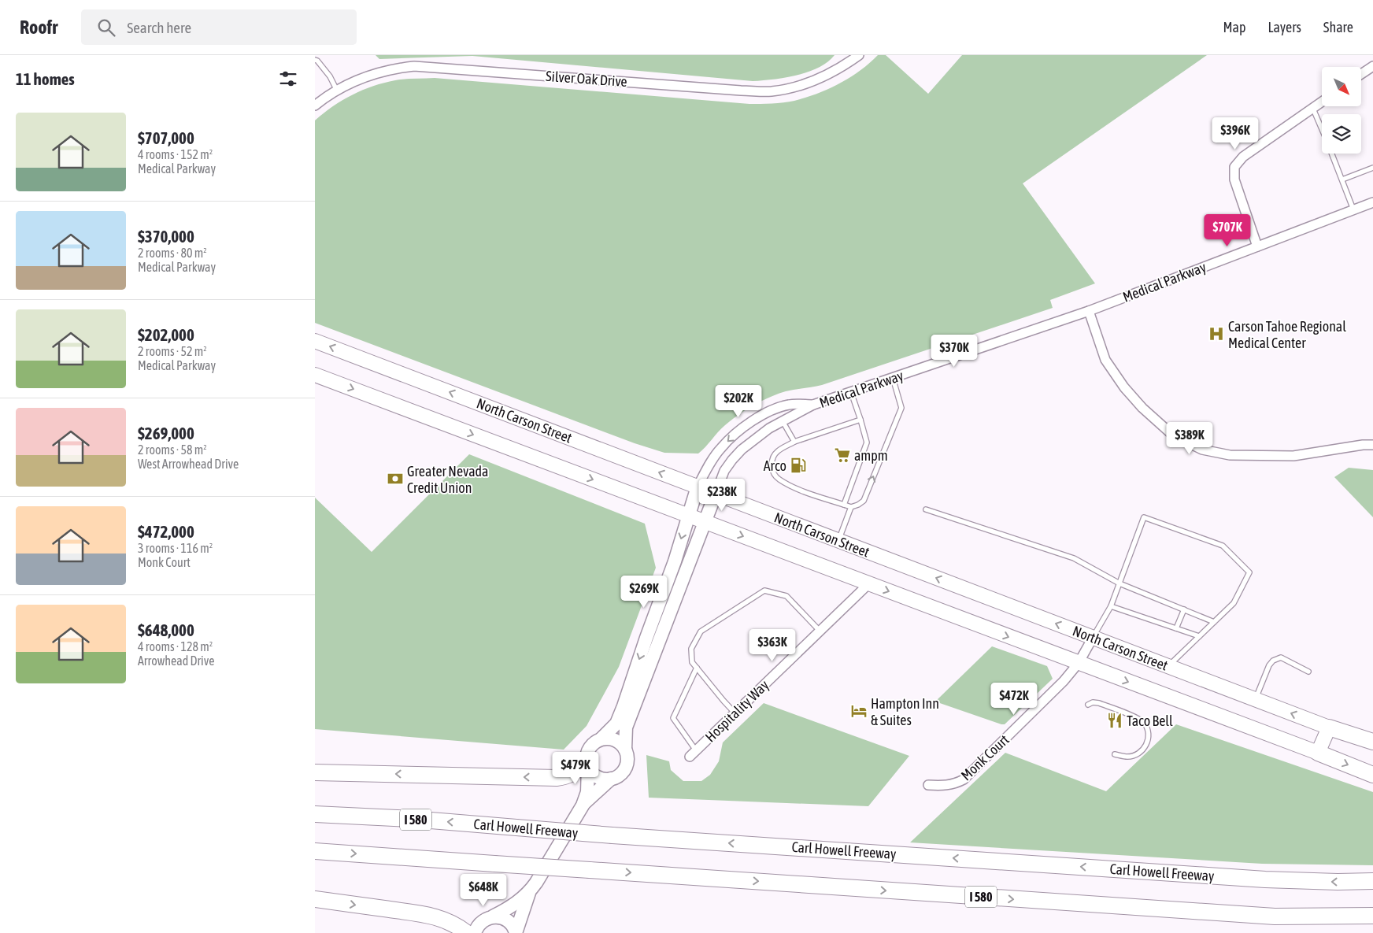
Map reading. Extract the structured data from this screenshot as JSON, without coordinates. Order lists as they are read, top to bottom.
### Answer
{
  "streets": {
    "highway": ["I 580", "Carl Howell Freeway"],
    "main road": ["North Carson Street"],
    "street": [
      "Silver Oak Drive",
      "Medical Parkway",
      "Hospitality Way",
      "Monk Court"
    ]
  },
  "crossings": [
    ["Medical Parkway", "North Carson Street"],
    ["North Carson Street", "Hospitality Way"],
    ["North Carson Street", "Monk Court"]
  ],
  "places": {
    "hospital": ["Carson Tahoe Regional Medical Center"],
    "supermarket": ["ampm"],
    "fuel station": ["Arco"],
    "bank": ["Greater Nevada Credit Union"],
    "hotel": ["Hampton Inn & Suites"],
    "restaurant": ["Taco Bell"]
  },
  "north": "bottom right",
  "page": {
    "header": "Roofr",
    "search": "Search here",
    "nav": ["Map", "Layers", "Share"],
    "heading": "11 homes",
    "list": [
      {
        "name": "$707,000",
        "note": "4 rooms · 152 m² · Medical Parkway"
      },
      {
        "name": "$370,000",
        "note": "2 rooms · 80 m² · Medical Parkway"
      },
      {
        "name": "$202,000",
        "note": "2 rooms · 52 m² · Medical Parkway"
      },
      {
        "name": "$269,000",
        "note": "2 rooms · 58 m² · West Arrowhead Drive"
      },
      {
        "name": "$472,000",
        "note": "3 rooms · 116 m² · Monk Court"
      },
      {
        "name": "$648,000",
        "note": "4 rooms · 128 m² · Arrowhead Drive"
      }
    ],
    "price": [
      "$396K",
      "$707K",
      "$370K",
      "$202K",
      "$389K",
      "$238K",
      "$269K",
      "$363K",
      "$472K",
      "$479K",
      "$648K"
    ]
  }
}
